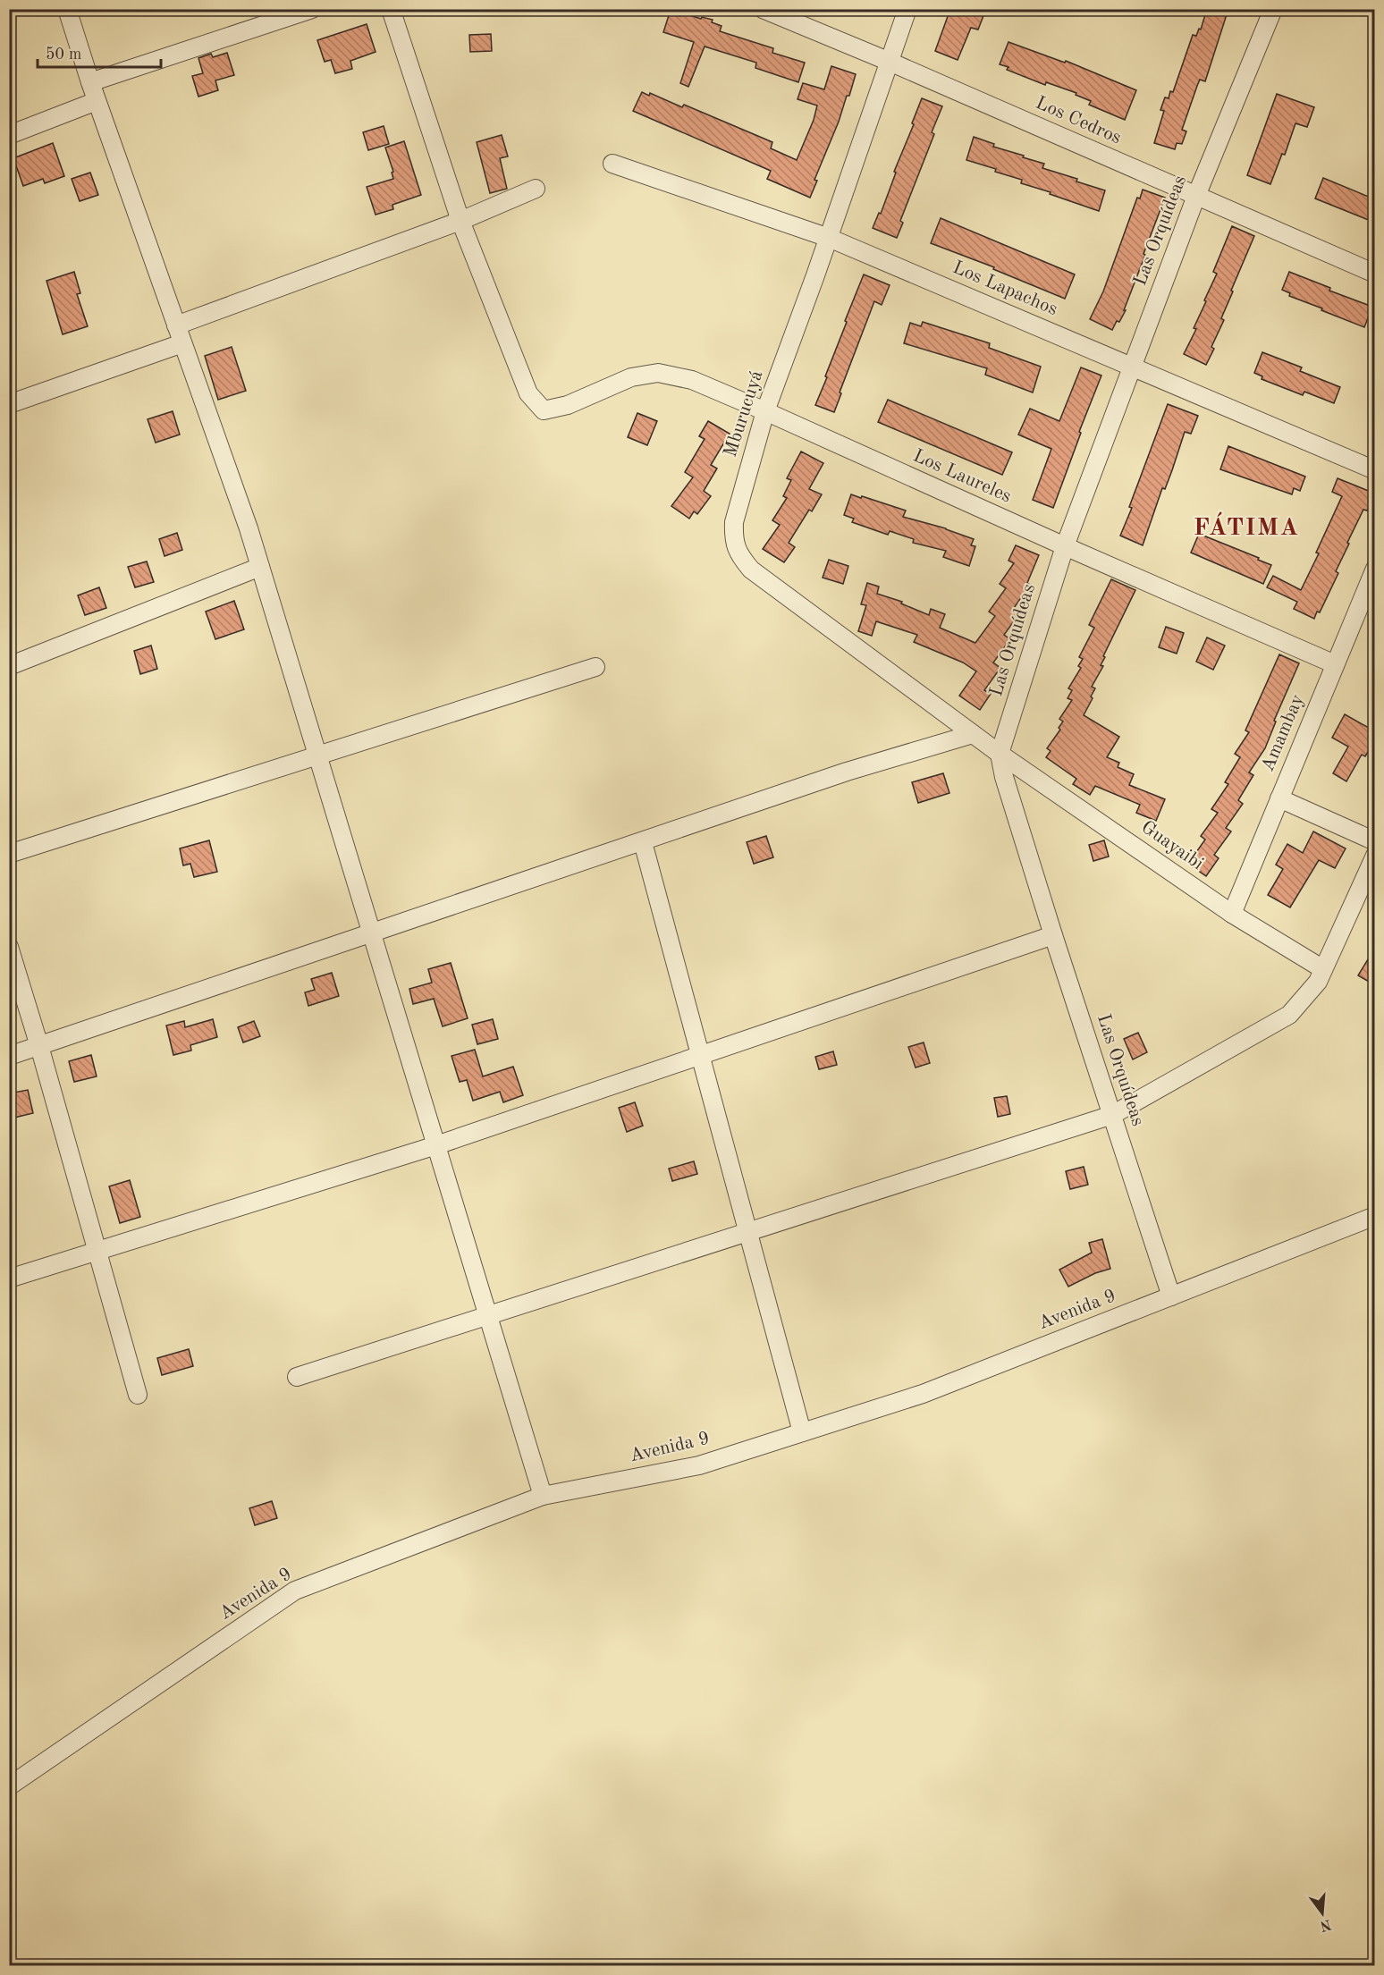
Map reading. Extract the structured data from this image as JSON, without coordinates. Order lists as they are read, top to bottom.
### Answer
{
  "streets": {
    "street": [
      "Los Cedros",
      "Las Orquídeas",
      "Los Lapachos",
      "Mburucuyá",
      "Los Laureles",
      "Amambay",
      "Guayaibi",
      "Avenida 9"
    ]
  },
  "crossings": [
    ["Los Cedros", "Las Orquídeas"],
    ["Los Cedros", "Mburucuyá"],
    ["Las Orquídeas", "Los Lapachos"],
    ["Las Orquídeas", "Mburucuyá"],
    ["Las Orquídeas", "Los Laureles"],
    ["Las Orquídeas", "Guayaibi"],
    ["Las Orquídeas", "Avenida 9"],
    ["Los Lapachos", "Mburucuyá"],
    ["Mburucuyá", "Los Laureles"],
    ["Mburucuyá", "Guayaibi"],
    ["Los Laureles", "Amambay"],
    ["Amambay", "Guayaibi"]
  ],
  "districts": ["FÁTIMA"],
  "scale_bar": "50 m",
  "north": "bottom"
}
